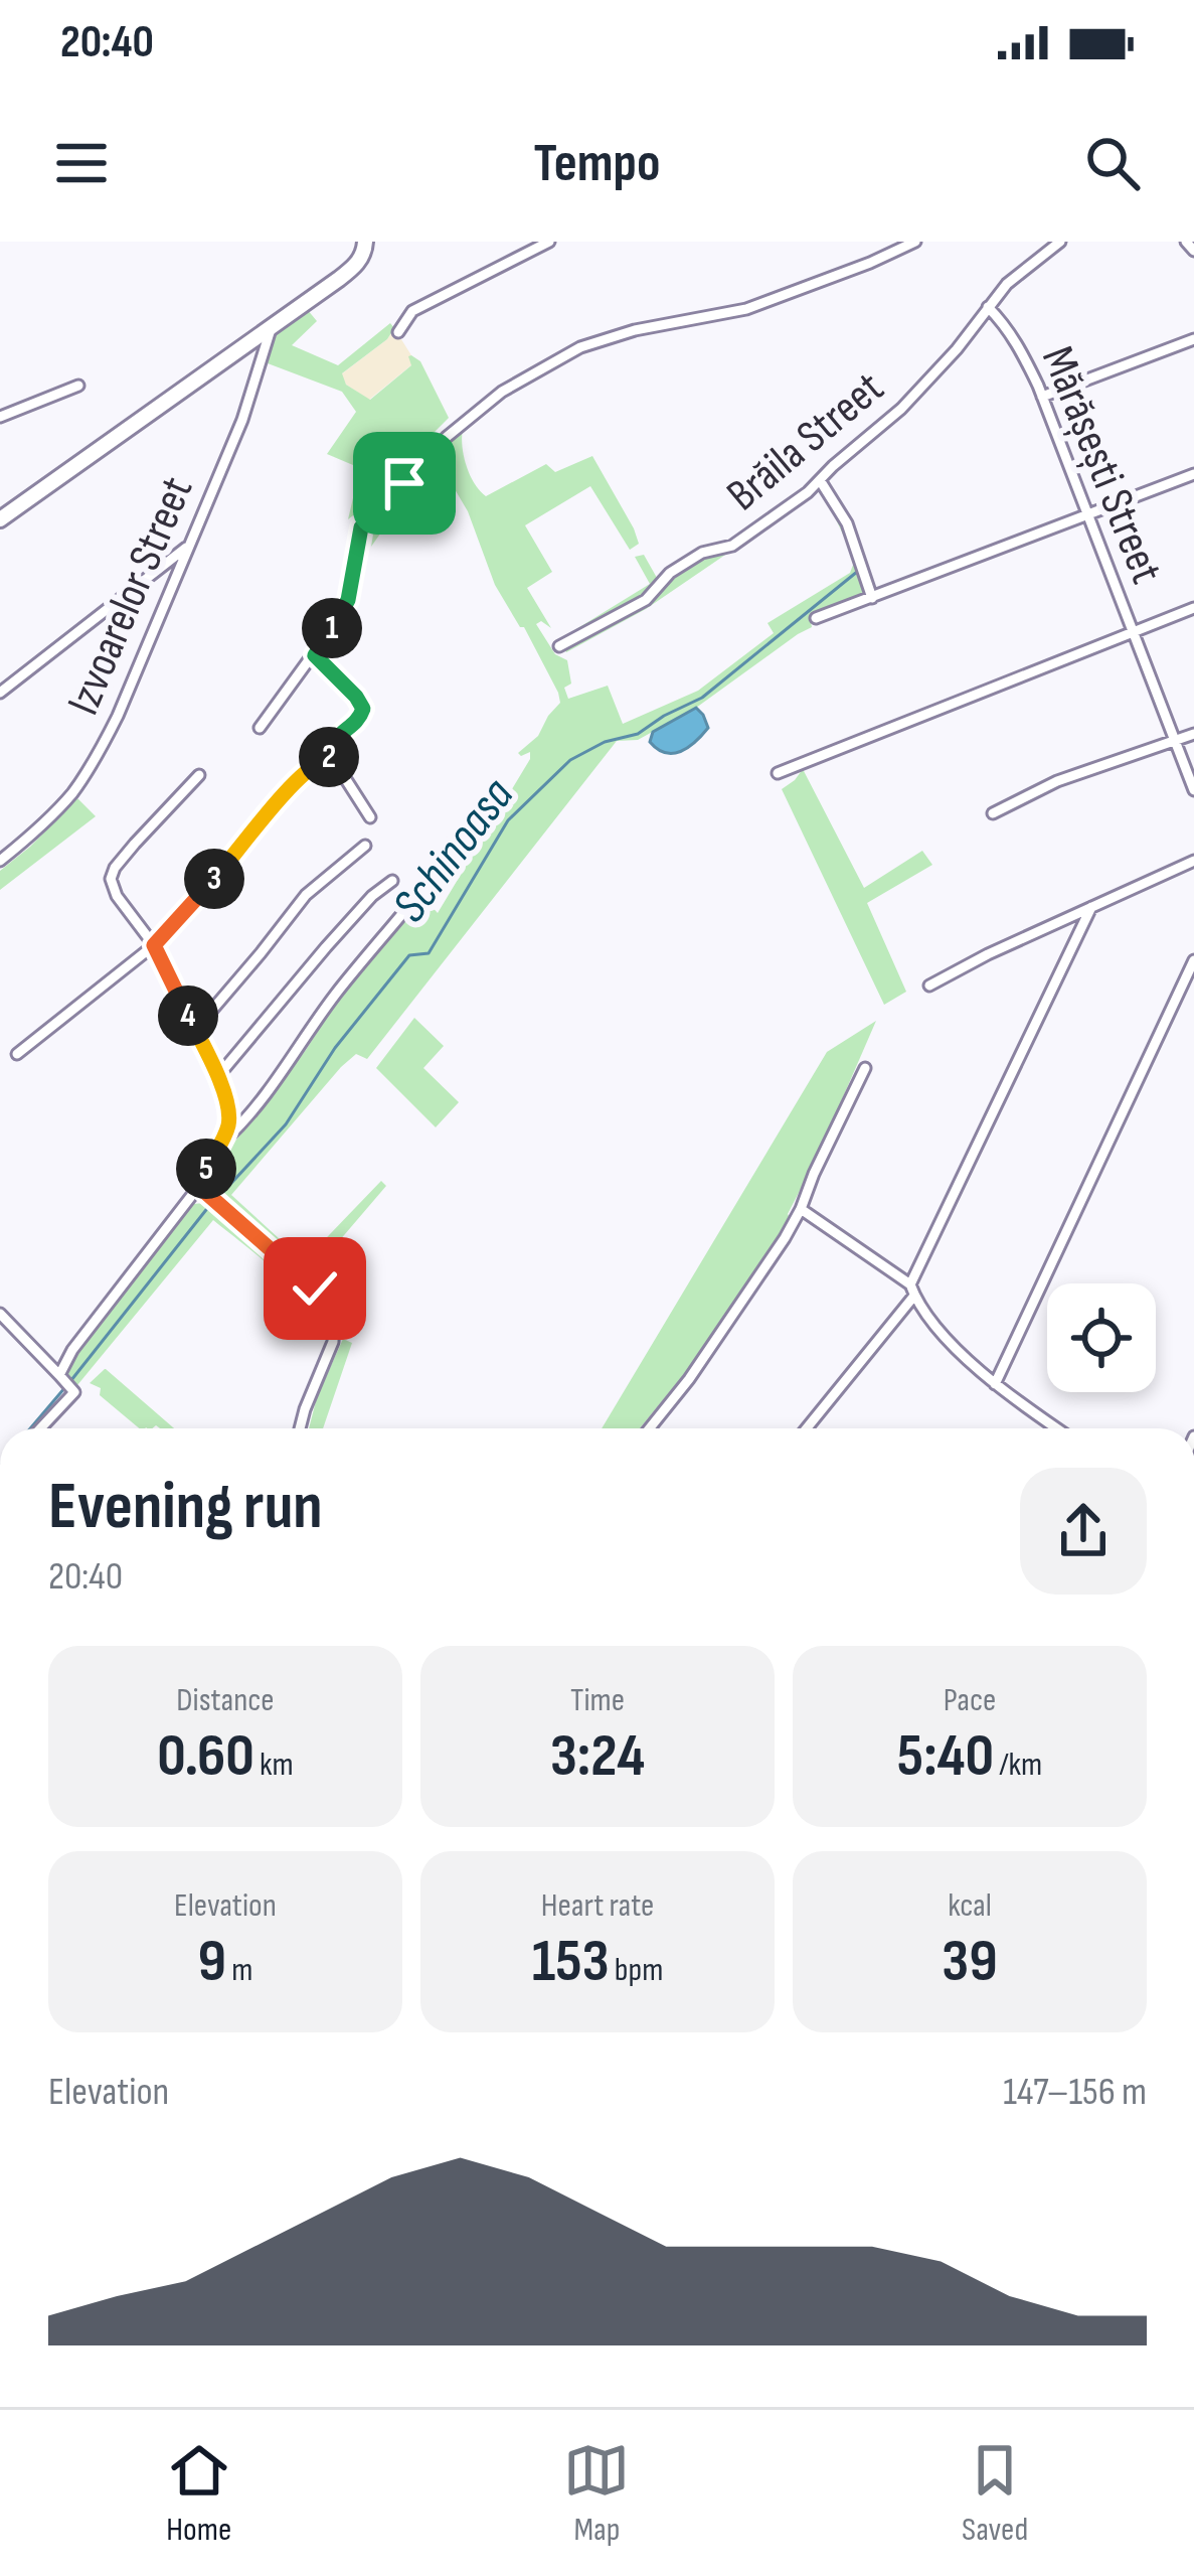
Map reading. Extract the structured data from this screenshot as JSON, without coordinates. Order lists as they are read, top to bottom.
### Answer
{
  "streets": {
    "street": ["Brăila Street", "Mărășești Street", "Izvoarelor Street"]
  },
  "crossings": [
    ["Brăila Street", "Mărășești Street"]
  ],
  "water": ["Schinoasa"],
  "page": {
    "status": "20:40",
    "header": "Tempo",
    "pins": [
      "1",
      "2",
      "3",
      "4",
      "5"
    ],
    "heading": ["Evening run", "20:40"],
    "stats": [
      ["Distance", "0.60 km"],
      ["Time", "3:24"],
      ["Pace", "5:40 /km"],
      ["Elevation", "9 m"],
      ["Heart rate", "153 bpm"],
      ["kcal", "39"]
    ],
    "chart": ["Elevation", "147–156 m"],
    "tabs": ["Home", "Map", "Saved"]
  }
}
